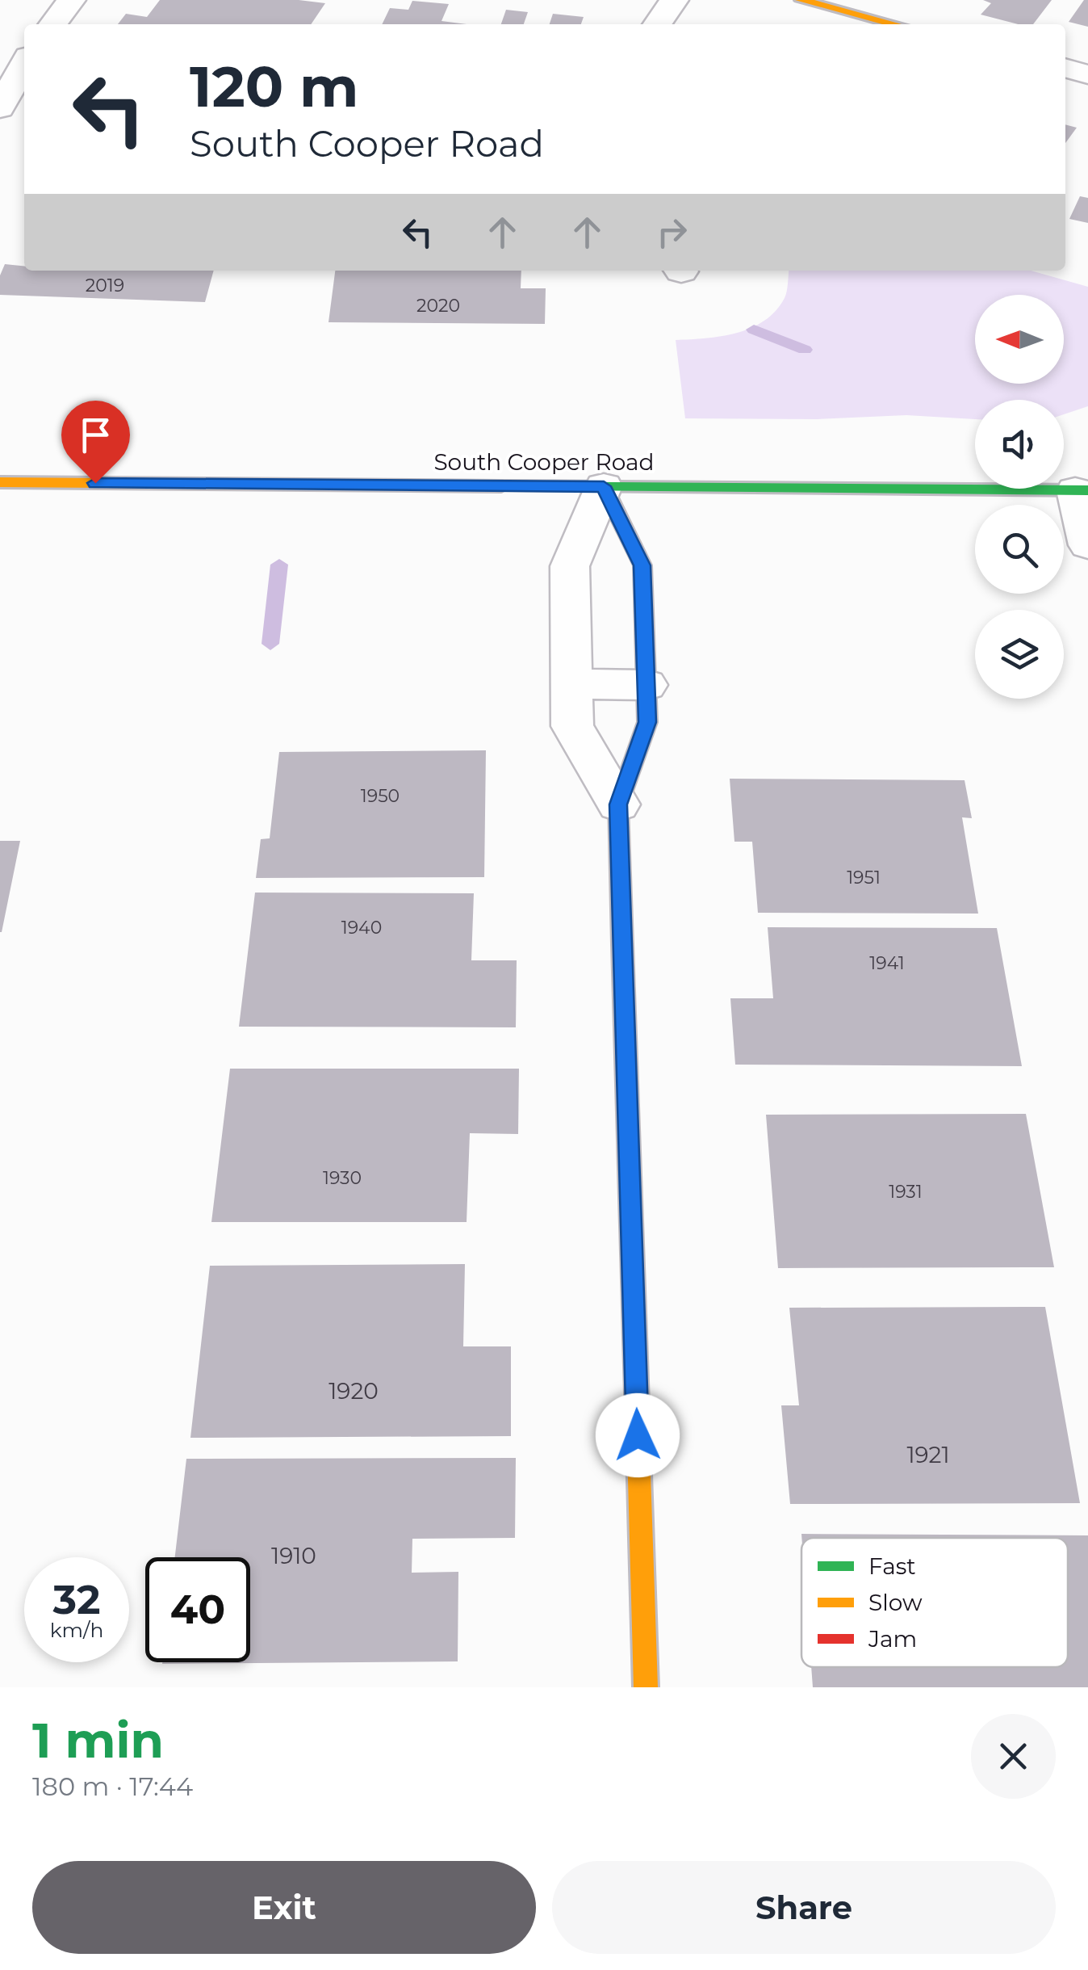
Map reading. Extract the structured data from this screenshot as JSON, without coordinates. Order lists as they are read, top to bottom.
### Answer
{
  "streets": {
    "street": ["South Cooper Road"]
  },
  "house_numbers": [
    "2019",
    "2020",
    "1950",
    "1951",
    "1940",
    "1941",
    "1930",
    "1931",
    "1920",
    "1921",
    "1910"
  ],
  "legend": ["Fast", "Slow", "Jam"],
  "north": "left",
  "page": {
    "turn": ["120 m", "South Cooper Road"],
    "speed": "32 km/h",
    "limit": "40",
    "heading": ["1 min", "180 m · 17:44"],
    "buttons": ["Exit", "Share"]
  }
}
